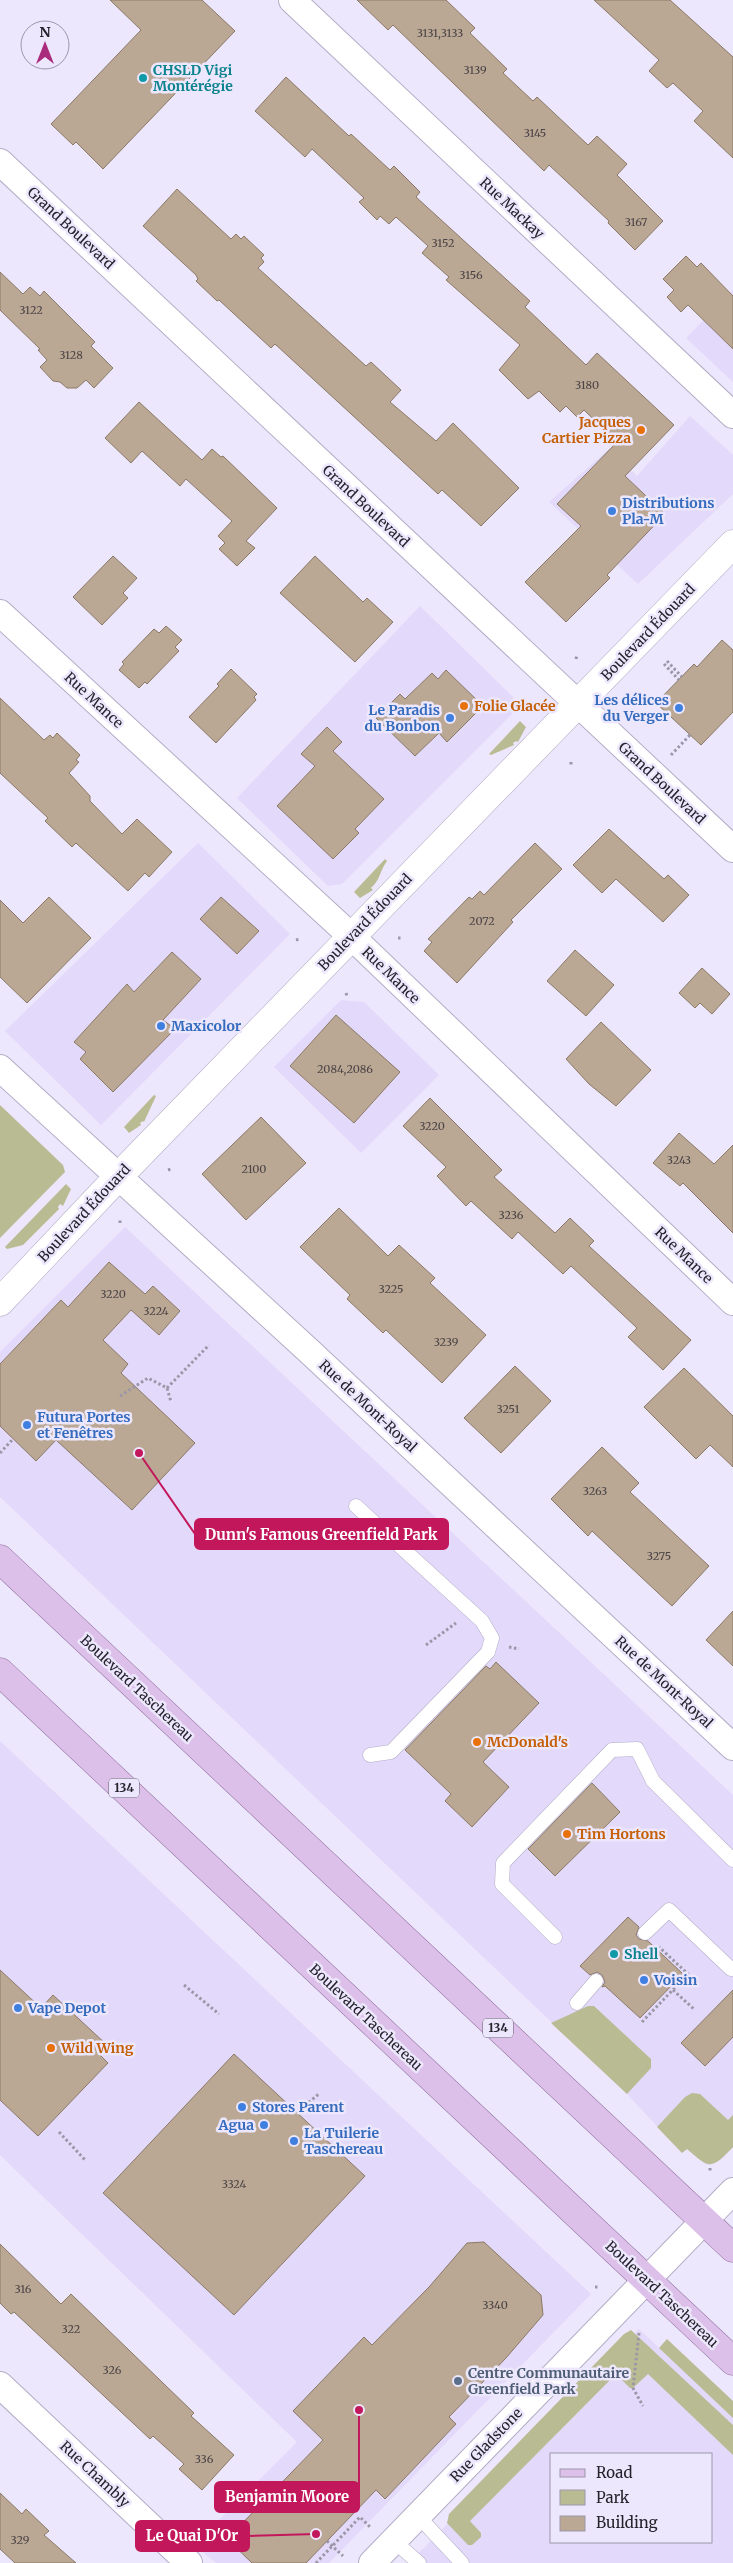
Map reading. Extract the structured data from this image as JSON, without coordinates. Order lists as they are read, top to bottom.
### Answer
{
  "streets": {
    "main road": ["Boulevard Taschereau", "134"],
    "street": [
      "Rue Mackay",
      "Grand Boulevard",
      "Boulevard Édouard",
      "Rue Mance",
      "Rue de Mont-Royal",
      "Rue Gladstone",
      "Rue Chambly"
    ]
  },
  "crossings": [
    ["Grand Boulevard", "Boulevard Édouard"],
    ["Boulevard Édouard", "Rue Mance"],
    ["Boulevard Édouard", "Rue de Mont-Royal"],
    ["Boulevard Taschereau", "Rue Gladstone"]
  ],
  "places": [
    "CHSLD Vigi Montérégie",
    "Jacques Cartier Pizza",
    "Distributions Pla-M",
    "Folie Glacée",
    "Les délices du Verger",
    "Le Paradis du Bonbon",
    "Maxicolor",
    "Futura Portes et Fenêtres",
    "Dunn's Famous Greenfield Park",
    "McDonald's",
    "Tim Hortons",
    "Shell",
    "Voisin",
    "Vape Depot",
    "Wild Wing",
    "Stores Parent",
    "Agua",
    "La Tuilerie Taschereau",
    "Centre Communautaire Greenfield Park",
    "Benjamin Moore",
    "Le Quai D'Or"
  ],
  "house_numbers": [
    "3131,3133",
    "3139",
    "3145",
    "3167",
    "3152",
    "3156",
    "3122",
    "3128",
    "3180",
    "2072",
    "2084,2086",
    "3220",
    "3243",
    "2100",
    "3236",
    "3225",
    "3220",
    "3224",
    "3239",
    "3251",
    "3263",
    "3275",
    "3324",
    "316",
    "3340",
    "322",
    "326",
    "336",
    "329"
  ],
  "legend": ["Road", "Park", "Building"],
  "north": "top"
}
